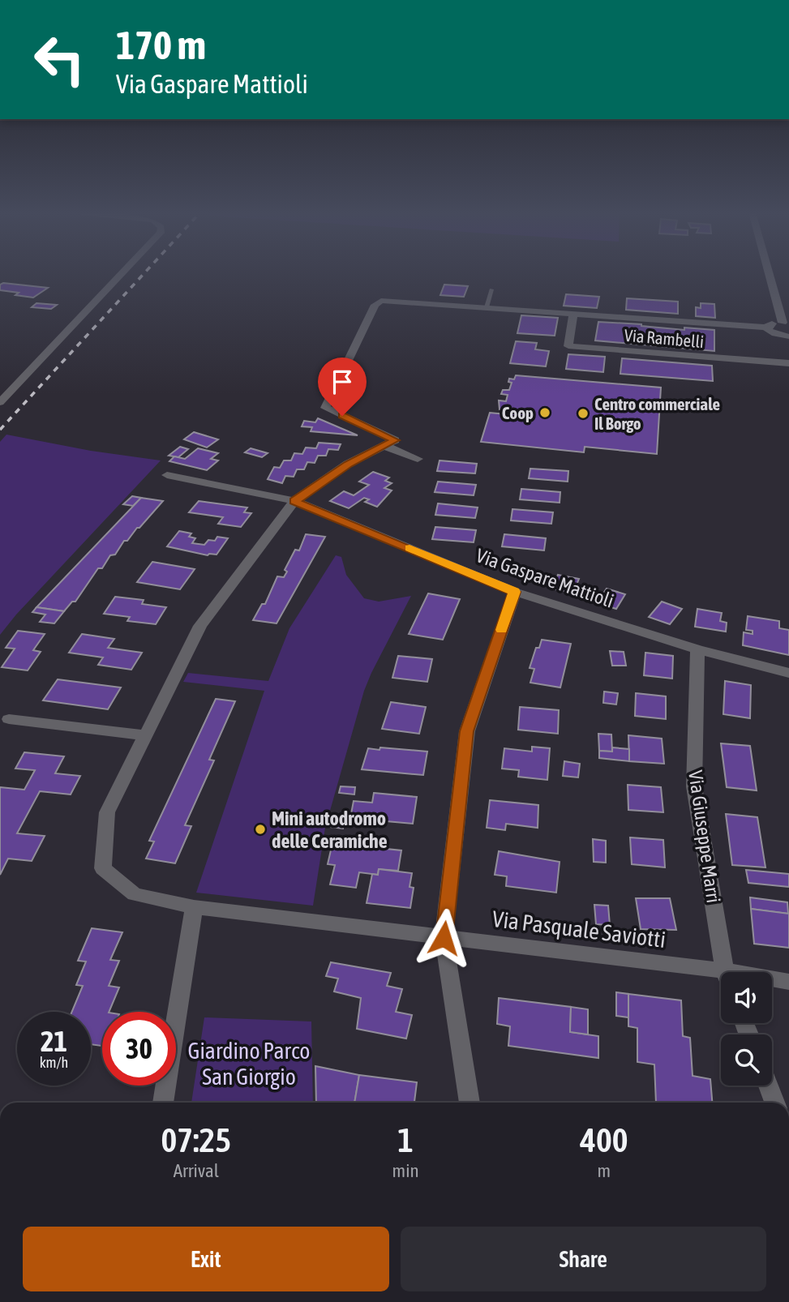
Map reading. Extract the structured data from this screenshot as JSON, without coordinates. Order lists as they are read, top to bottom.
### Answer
{
  "streets": {
    "street": [
      "Via Rambelli",
      "Via Gaspare Mattioli",
      "Via Giuseppe Marri",
      "Via Pasquale Saviotti"
    ]
  },
  "crossings": [
    ["Via Gaspare Mattioli", "Via Giuseppe Marri"]
  ],
  "parks": ["Giardino Parco San Giorgio"],
  "places": ["Coop", "Centro commerciale Il Borgo", "Mini autodromo delle Ceramiche"],
  "page": {
    "turn": ["170 m", "Via Gaspare Mattioli"],
    "speed": "21 km/h",
    "limit": "30",
    "eta": [
      "07:25",
      "Arrival",
      "1",
      "min",
      "400",
      "m"
    ],
    "buttons": ["Exit", "Share"]
  }
}
